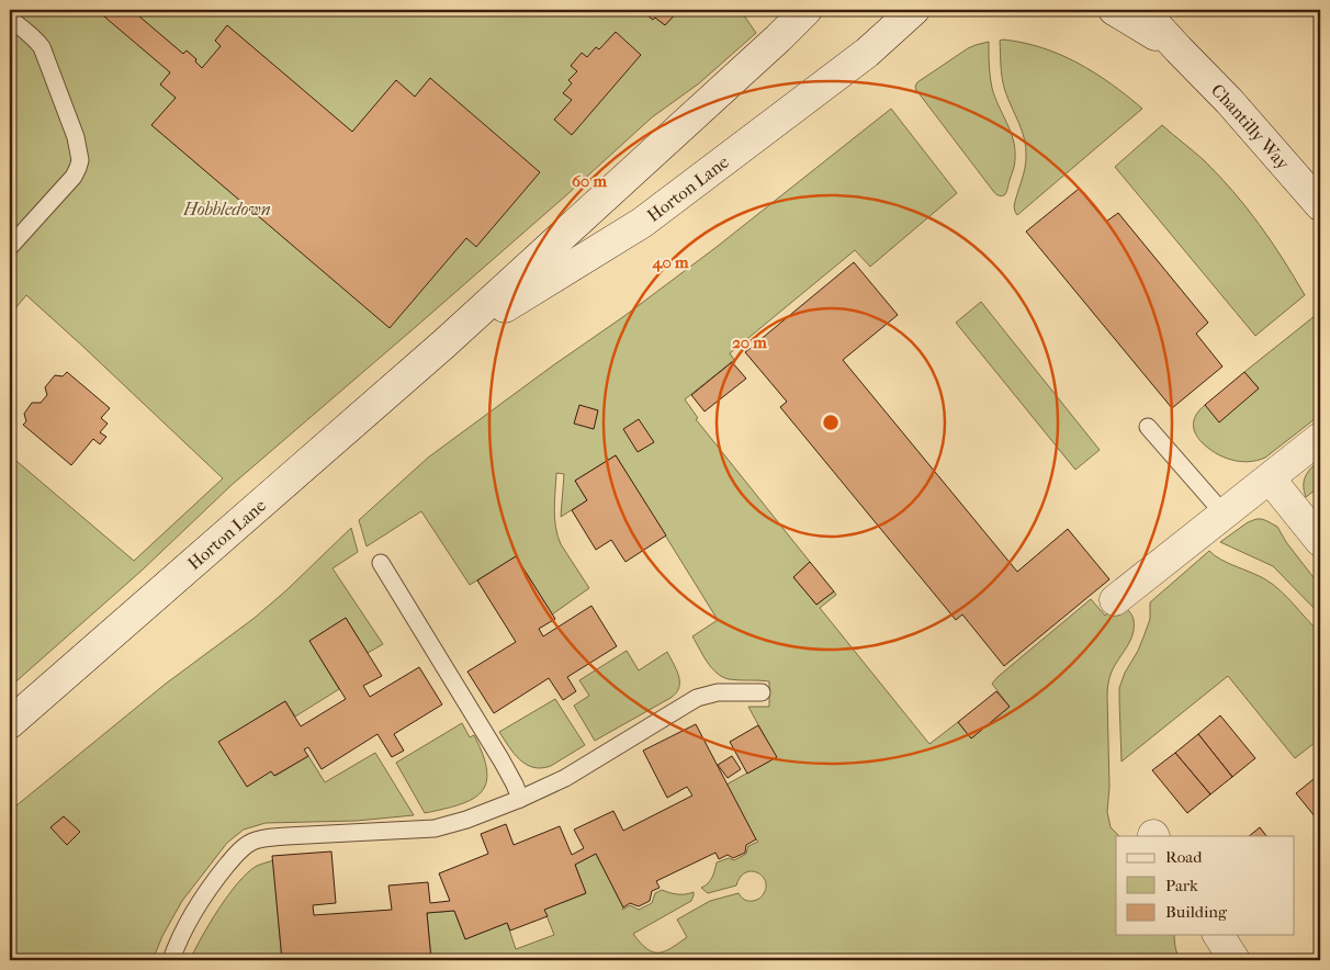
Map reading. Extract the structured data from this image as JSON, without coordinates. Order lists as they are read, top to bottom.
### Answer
{
  "streets": {
    "street": ["Chantilly Way", "Horton Lane"]
  },
  "parks": ["Hobbledown"],
  "legend": ["Road", "Park", "Building"],
  "rings": ["60 m", "40 m", "20 m"]
}
